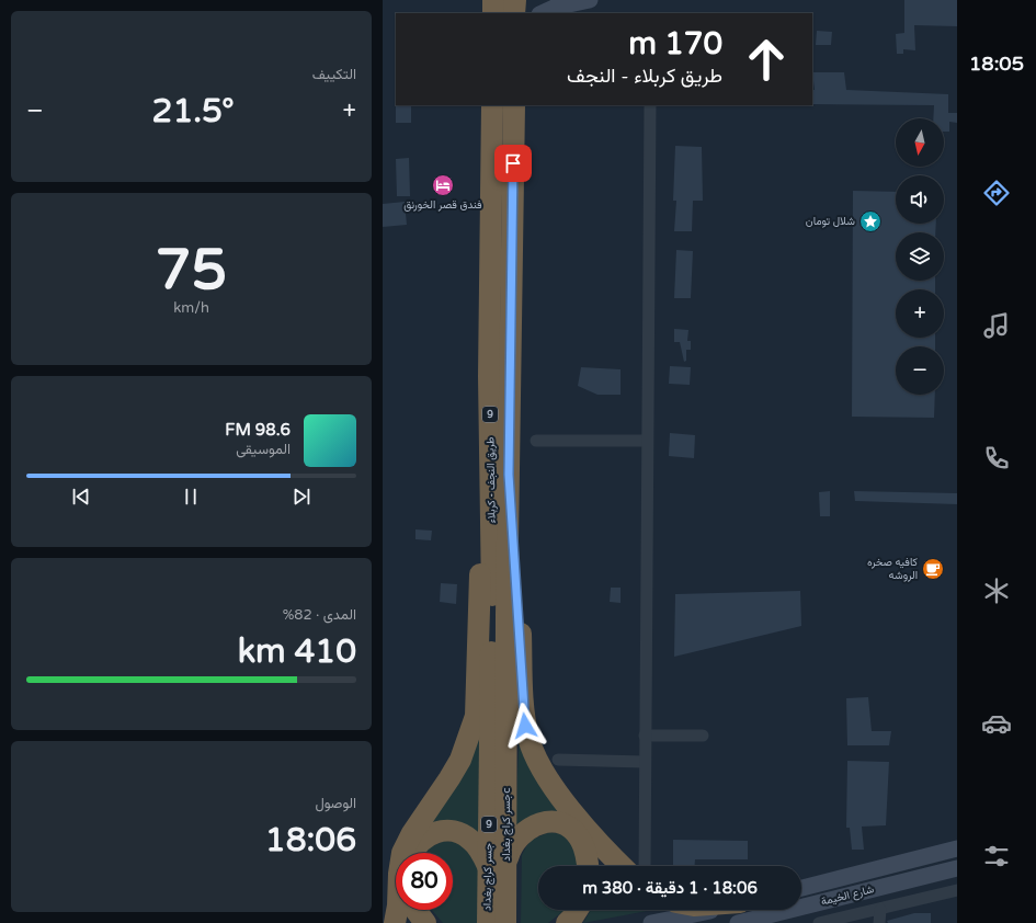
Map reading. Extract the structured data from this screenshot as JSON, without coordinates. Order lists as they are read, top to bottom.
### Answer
{
  "streets": {
    "highway": [
      "9",
      "طريق النجف - کربلاء",
      "جسر كراج بغدادc",
      "جسر كراج بغداد"
    ],
    "street": ["شارع الخيمة"]
  },
  "crossings": [
    ["9", "طريق النجف - کربلاء"],
    ["طريق النجف - کربلاء", "جسر كراج بغداد"],
    ["جسر كراج بغدادc", "جسر كراج بغداد"]
  ],
  "places": {
    "hotel": ["فندق قصر الخورنق"],
    "place": ["شلال تومان"],
    "cafe": ["كافيه صخره الروشه"]
  },
  "north": "bottom",
  "page": {
    "tabs": "18:05",
    "tile": [
      "التكييف",
      ["75", "km/h"],
      ["المدى · 82%", "410 km"],
      ["الوصول", "18:06"]
    ],
    "turn": ["170 m", "طريق کربلاء - النجف"],
    "heat": ["−", "21.5°", "+"],
    "map_buttons": ["+", "−"],
    "song": ["98.6 FM", "الموسيقى"],
    "limit": "80",
    "trip": "18:06 · 1 دقيقة · 380 m"
  }
}
